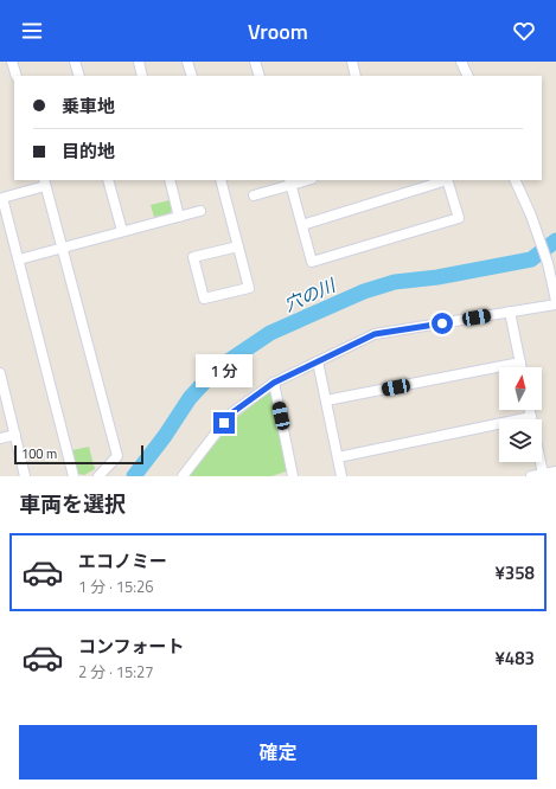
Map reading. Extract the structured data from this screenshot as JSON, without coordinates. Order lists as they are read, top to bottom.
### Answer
{
  "water": ["穴の川"],
  "scale_bar": "100 m",
  "north": "top",
  "page": {
    "header": "Vroom",
    "banner": ["乗車地", "目的地"],
    "bubble": "1 分",
    "scale": "100 m",
    "heading": "車両を選択",
    "list": [
      {
        "name": "エコノミー",
        "note": "1 分 · 15:26",
        "value": "¥358"
      },
      {
        "name": "コンフォート",
        "note": "2 分 · 15:27",
        "value": "¥483"
      }
    ],
    "buttons": "確定"
  }
}
